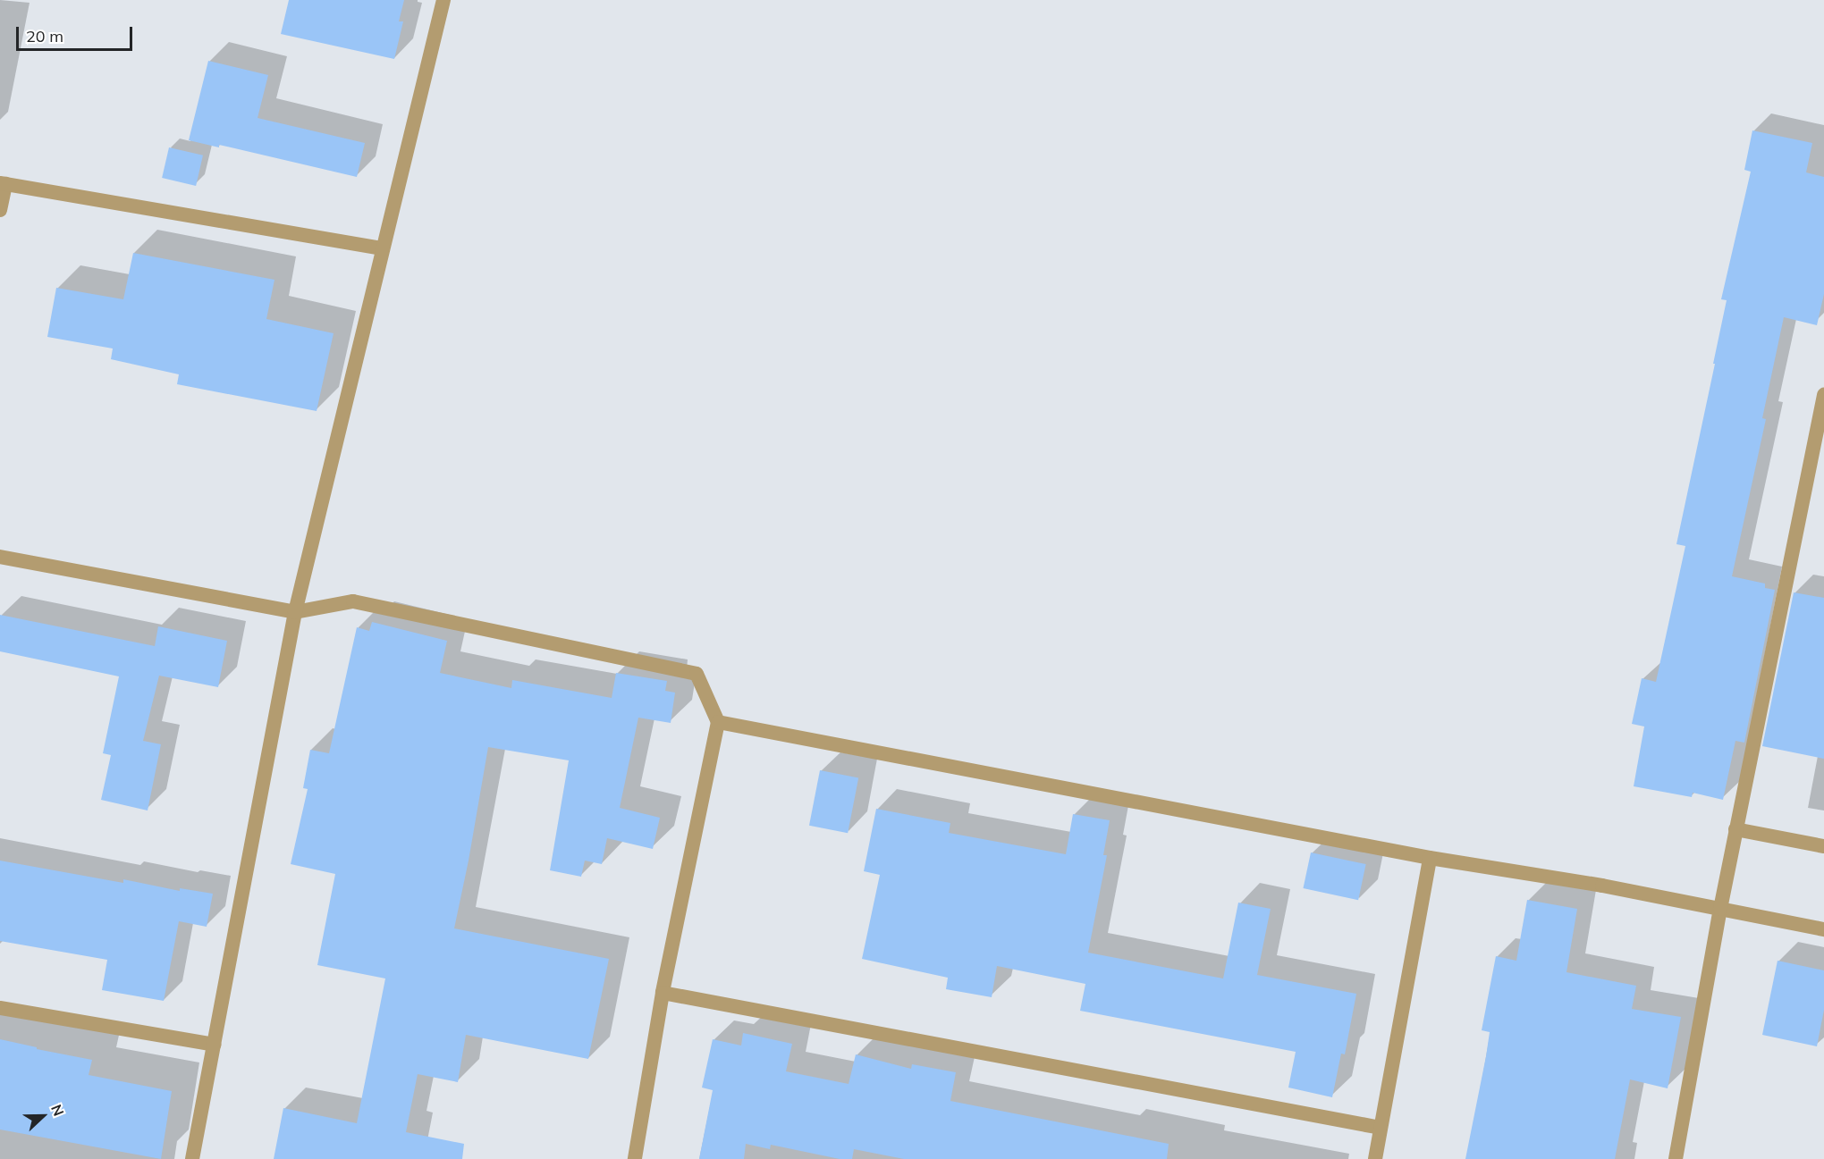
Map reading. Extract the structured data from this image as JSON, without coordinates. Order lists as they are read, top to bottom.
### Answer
{
  "scale_bar": "20 m",
  "north": "right"
}
